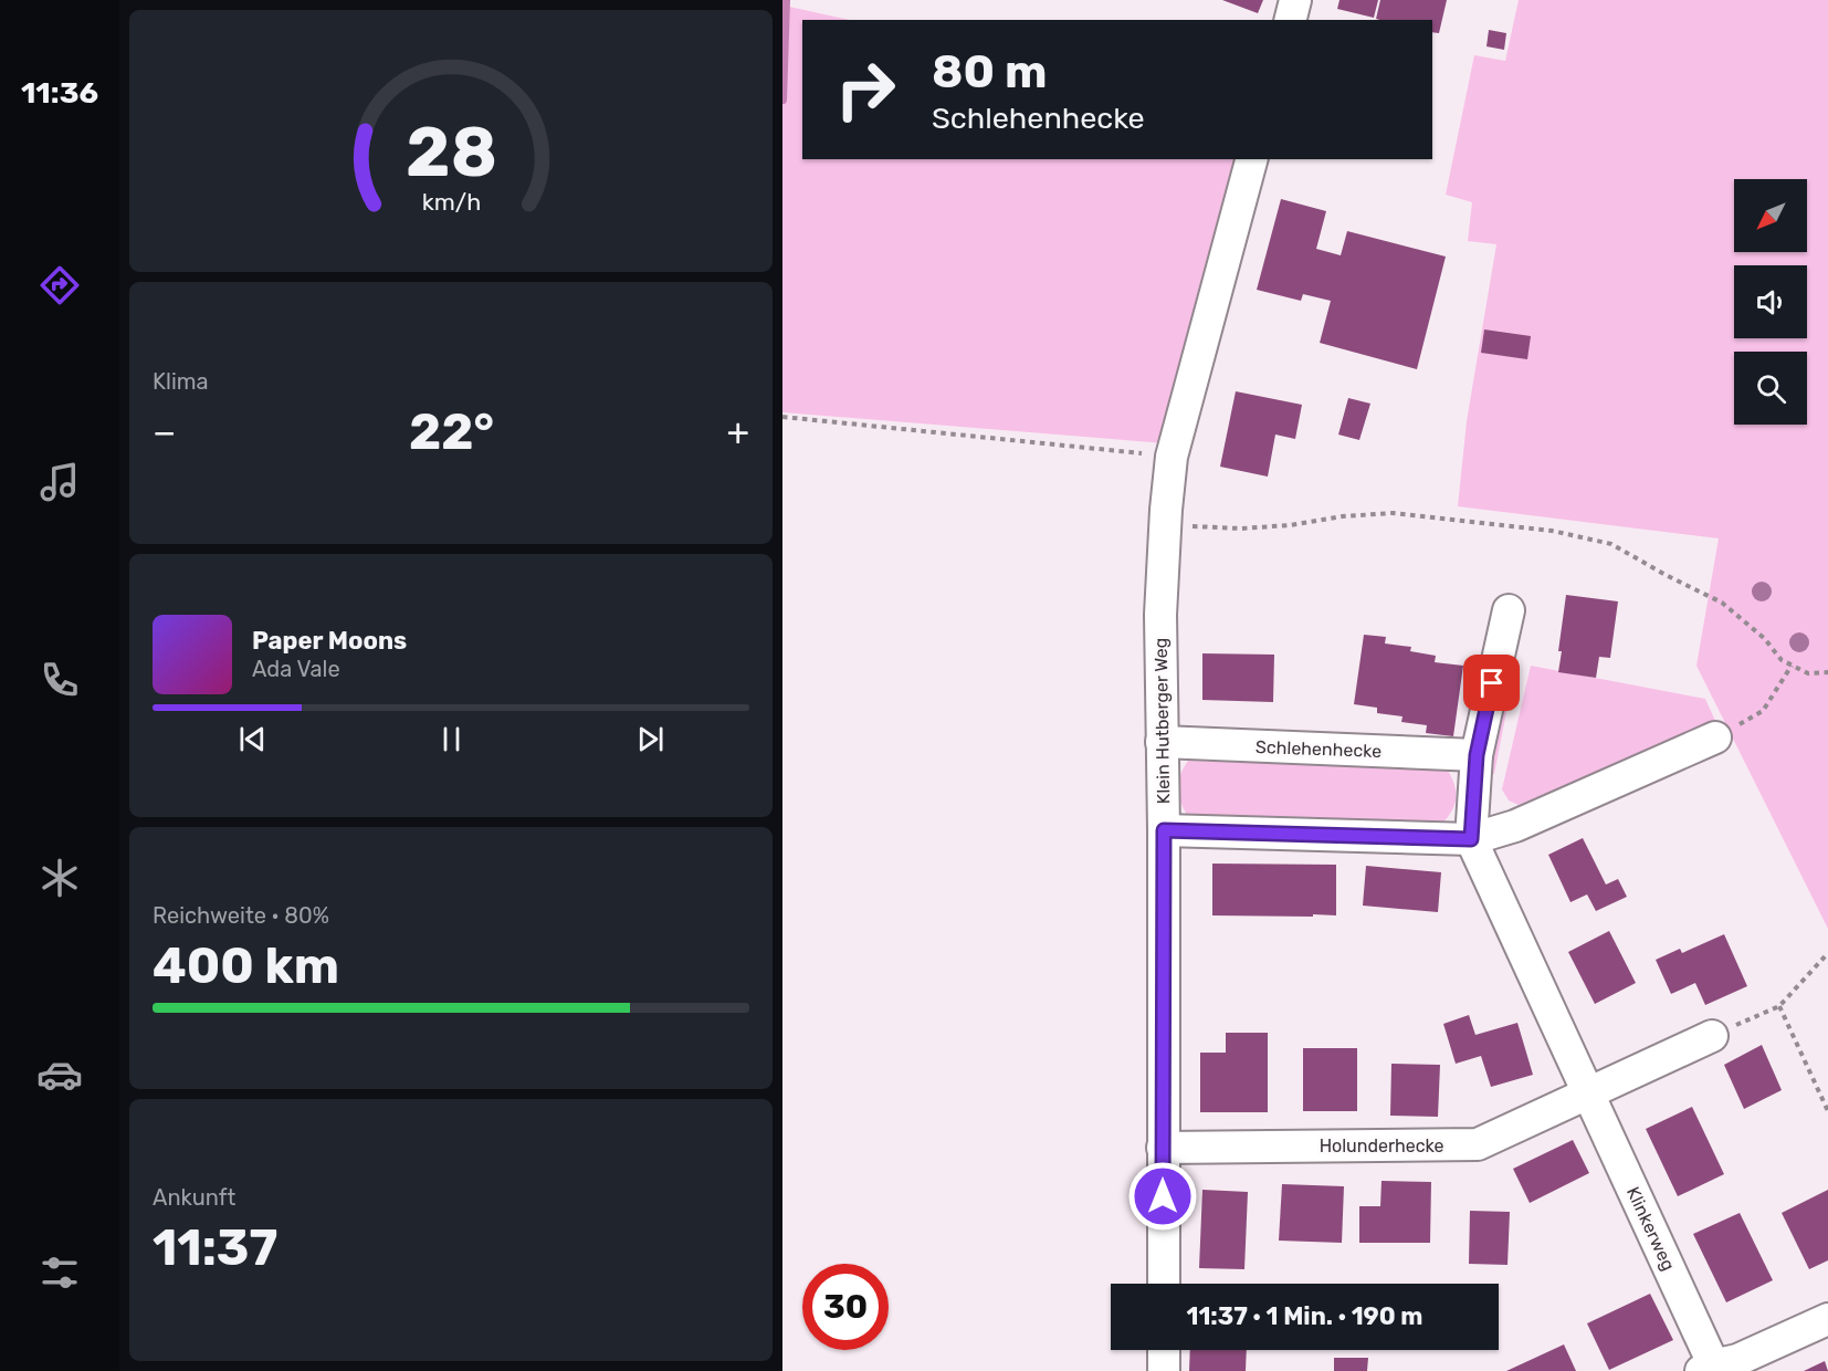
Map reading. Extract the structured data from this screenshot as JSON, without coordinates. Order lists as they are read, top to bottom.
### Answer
{
  "streets": {
    "street": [
      "Klein Hutberger Weg",
      "Schlehenhecke",
      "Holunderhecke",
      "Klinkerweg"
    ]
  },
  "crossings": [
    ["Klein Hutberger Weg", "Schlehenhecke"],
    ["Klein Hutberger Weg", "Holunderhecke"],
    ["Schlehenhecke", "Klinkerweg"],
    ["Holunderhecke", "Klinkerweg"]
  ],
  "north": "bottom left",
  "page": {
    "tabs": "11:36",
    "turn": ["80 m", "Schlehenhecke"],
    "tile": [
      "Klima",
      ["Reichweite · 80%", "400 km"],
      ["Ankunft", "11:37"]
    ],
    "heat": ["−", "22°", "+"],
    "song": ["Paper Moons", "Ada Vale"],
    "limit": "30",
    "trip": "11:37 · 1 Min. · 190 m",
    "gauge": ["28", "km/h"]
  }
}
